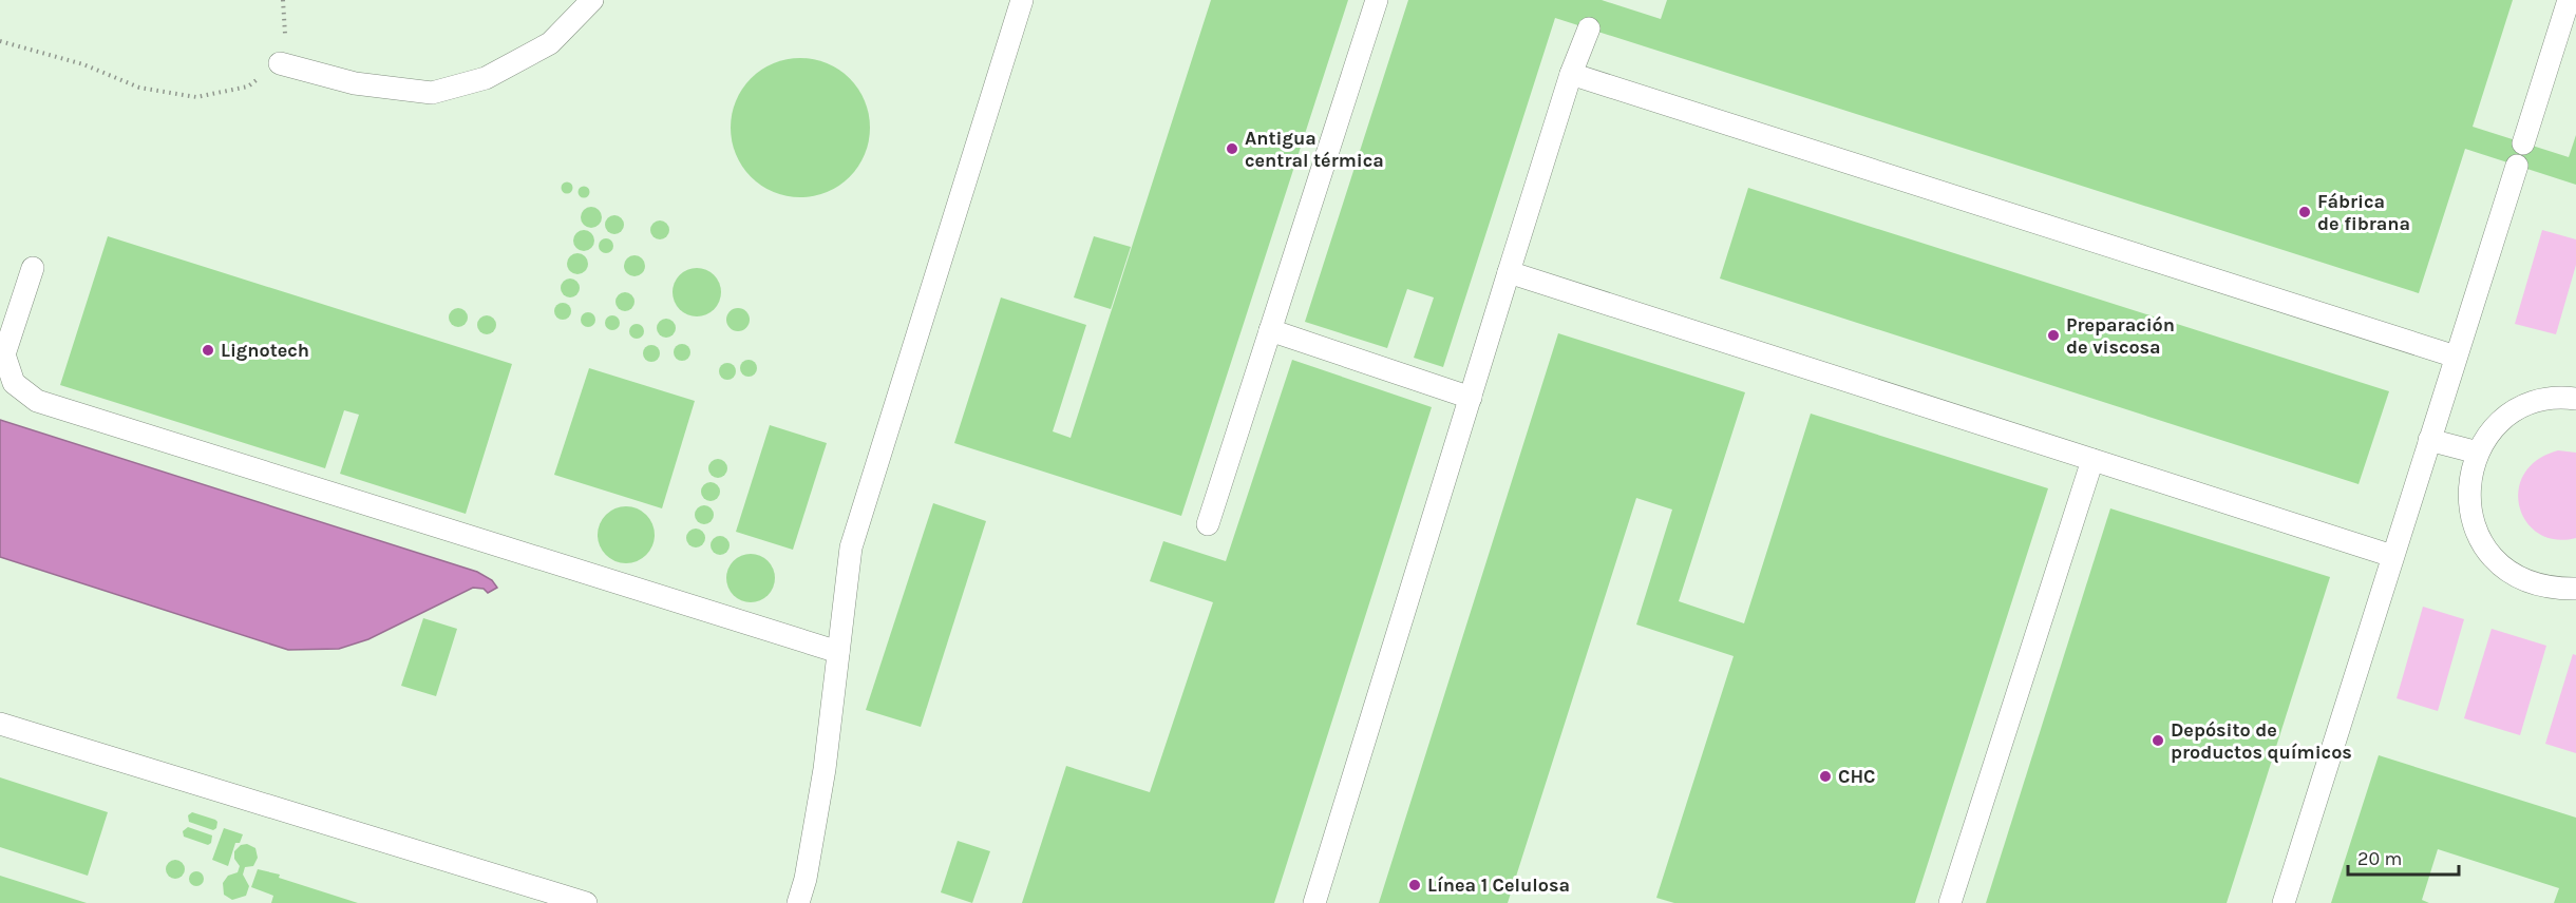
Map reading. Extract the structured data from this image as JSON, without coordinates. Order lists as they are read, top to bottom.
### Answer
{
  "places": [
    "Antigua central térmica",
    "Fábrica de fibrana",
    "Preparación de viscosa",
    "Lignotech",
    "Depósito de productos químicos",
    "CHC",
    "Línea 1 Celulosa"
  ],
  "scale_bar": "20 m"
}
